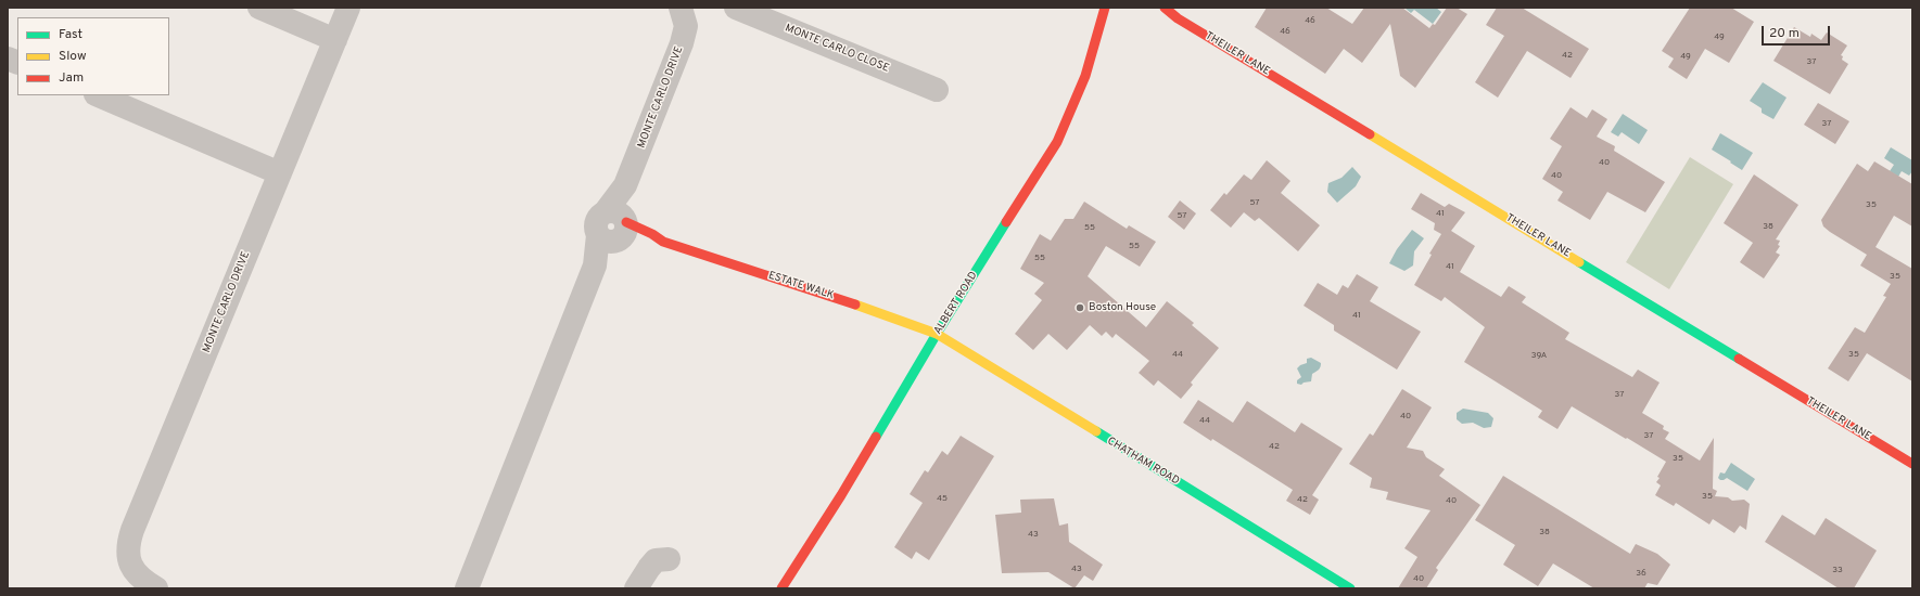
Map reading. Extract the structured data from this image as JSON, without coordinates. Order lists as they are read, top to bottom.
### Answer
{
  "streets": {
    "street": [
      "MONTE CARLO CLOSE",
      "THEILER LANE",
      "MONTE CARLO DRIVE",
      "ESTATE WALK",
      "ALBERT ROAD",
      "CHATHAM ROAD"
    ]
  },
  "crossings": [
    ["MONTE CARLO DRIVE", "ESTATE WALK"],
    ["ESTATE WALK", "ALBERT ROAD"],
    ["ESTATE WALK", "CHATHAM ROAD"],
    ["ALBERT ROAD", "CHATHAM ROAD"]
  ],
  "places": ["Boston House"],
  "house_numbers": [
    "46",
    "46",
    "49",
    "42",
    "49",
    "37",
    "37",
    "40",
    "40",
    "57",
    "35",
    "41",
    "57",
    "38",
    "55",
    "55",
    "55",
    "41",
    "35",
    "41",
    "44",
    "35",
    "39A",
    "37",
    "40",
    "44",
    "37",
    "42",
    "35",
    "35",
    "45",
    "42",
    "40",
    "38",
    "43",
    "43",
    "33",
    "36",
    "40"
  ],
  "legend": ["Fast", "Slow", "Jam"],
  "scale_bar": "20 m"
}
